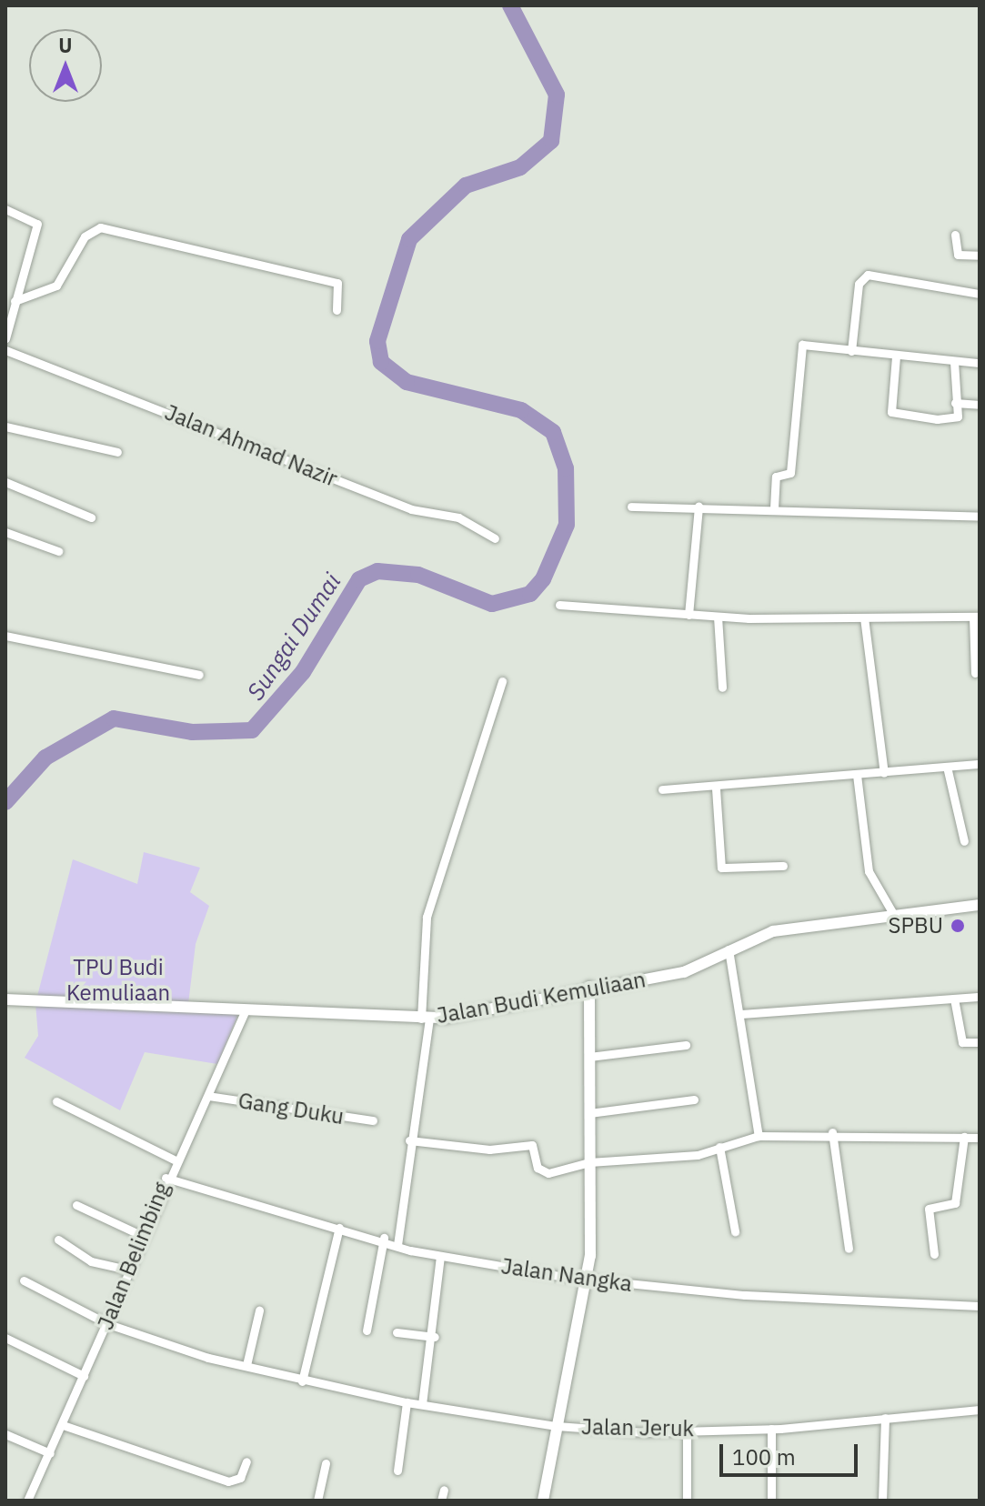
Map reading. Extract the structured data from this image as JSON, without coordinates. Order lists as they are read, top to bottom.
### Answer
{
  "streets": {
    "street": [
      "Jalan Ahmad Nazir",
      "Jalan Budi Kemuliaan",
      "Gang Duku",
      "Jalan Belimbing",
      "Jalan Nangka",
      "Jalan Jeruk"
    ]
  },
  "crossings": [
    ["Jalan Budi Kemuliaan", "Jalan Belimbing"],
    ["Gang Duku", "Jalan Belimbing"],
    ["Jalan Belimbing", "Jalan Nangka"],
    ["Jalan Belimbing", "Jalan Jeruk"]
  ],
  "water": ["Sungai Dumai"],
  "parks": ["TPU Budi Kemuliaan"],
  "places": ["SPBU"],
  "scale_bar": "100 m",
  "north": "top"
}
